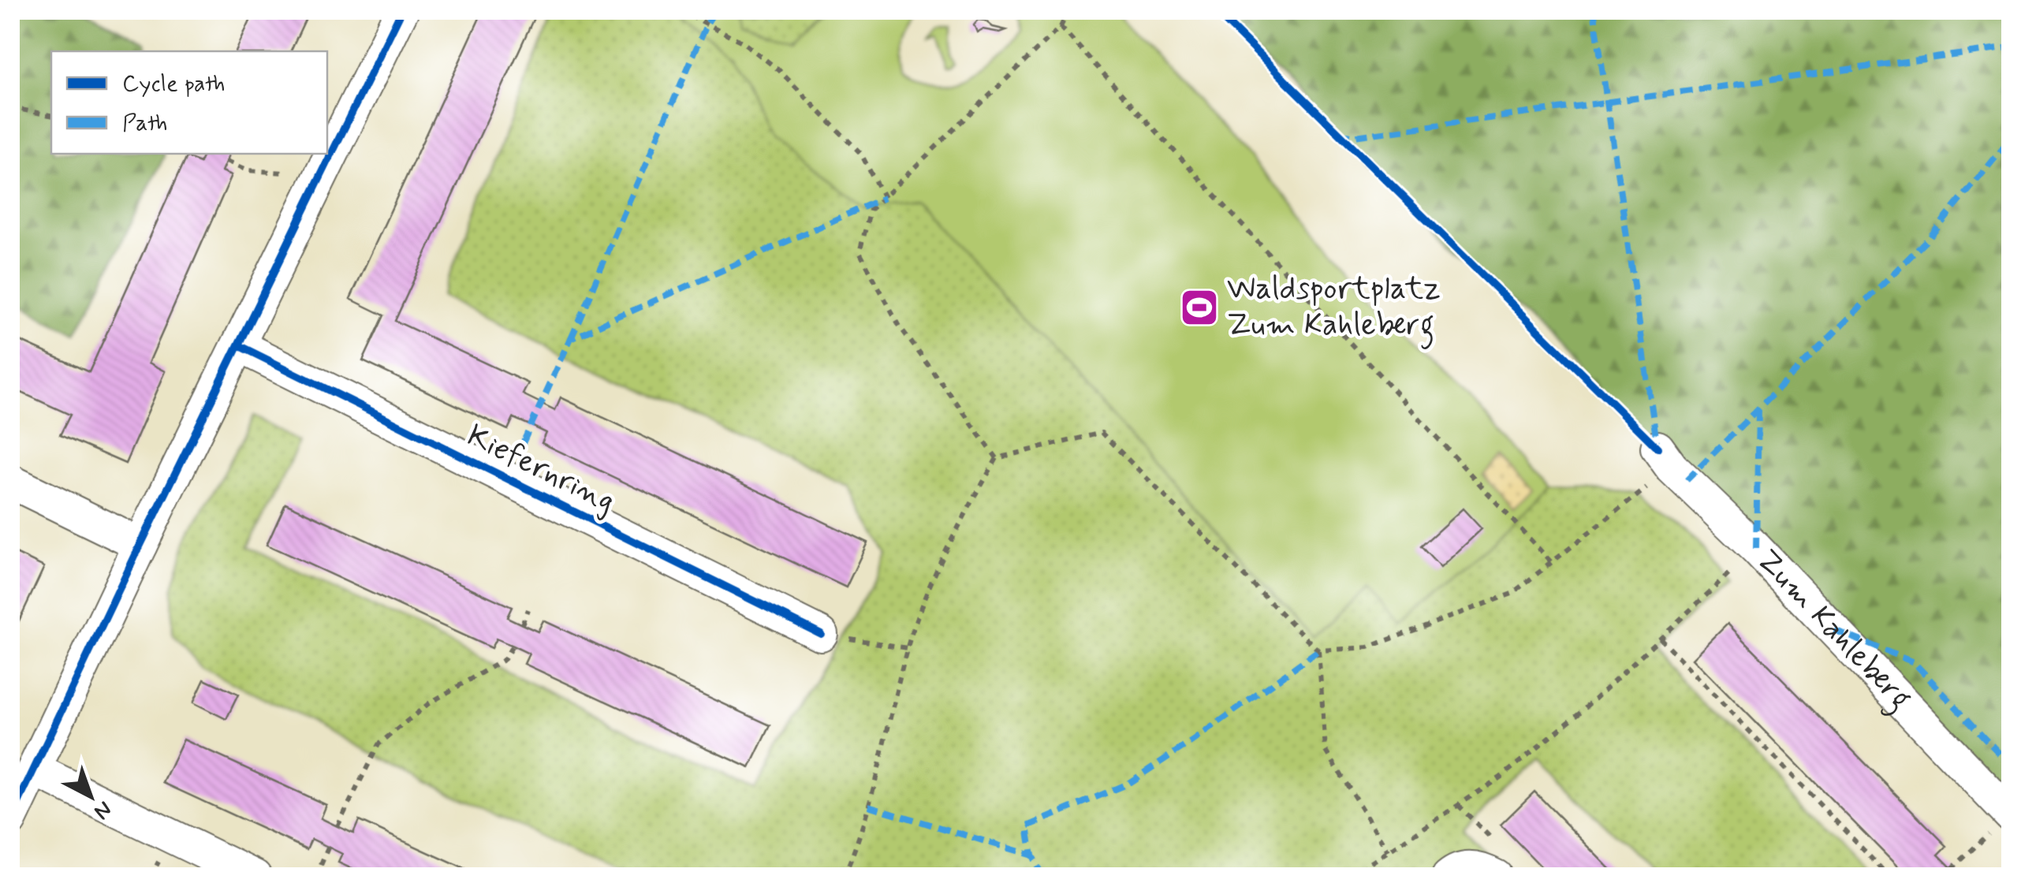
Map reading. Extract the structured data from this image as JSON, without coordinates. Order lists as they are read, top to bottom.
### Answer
{
  "streets": {
    "street": ["Kiefernring", "Zum Kahleberg"]
  },
  "places": {
    "sports": ["Waldsportplatz Zum Kahleberg"]
  },
  "legend": ["Cycle path", "Path"],
  "north": "bottom right"
}
